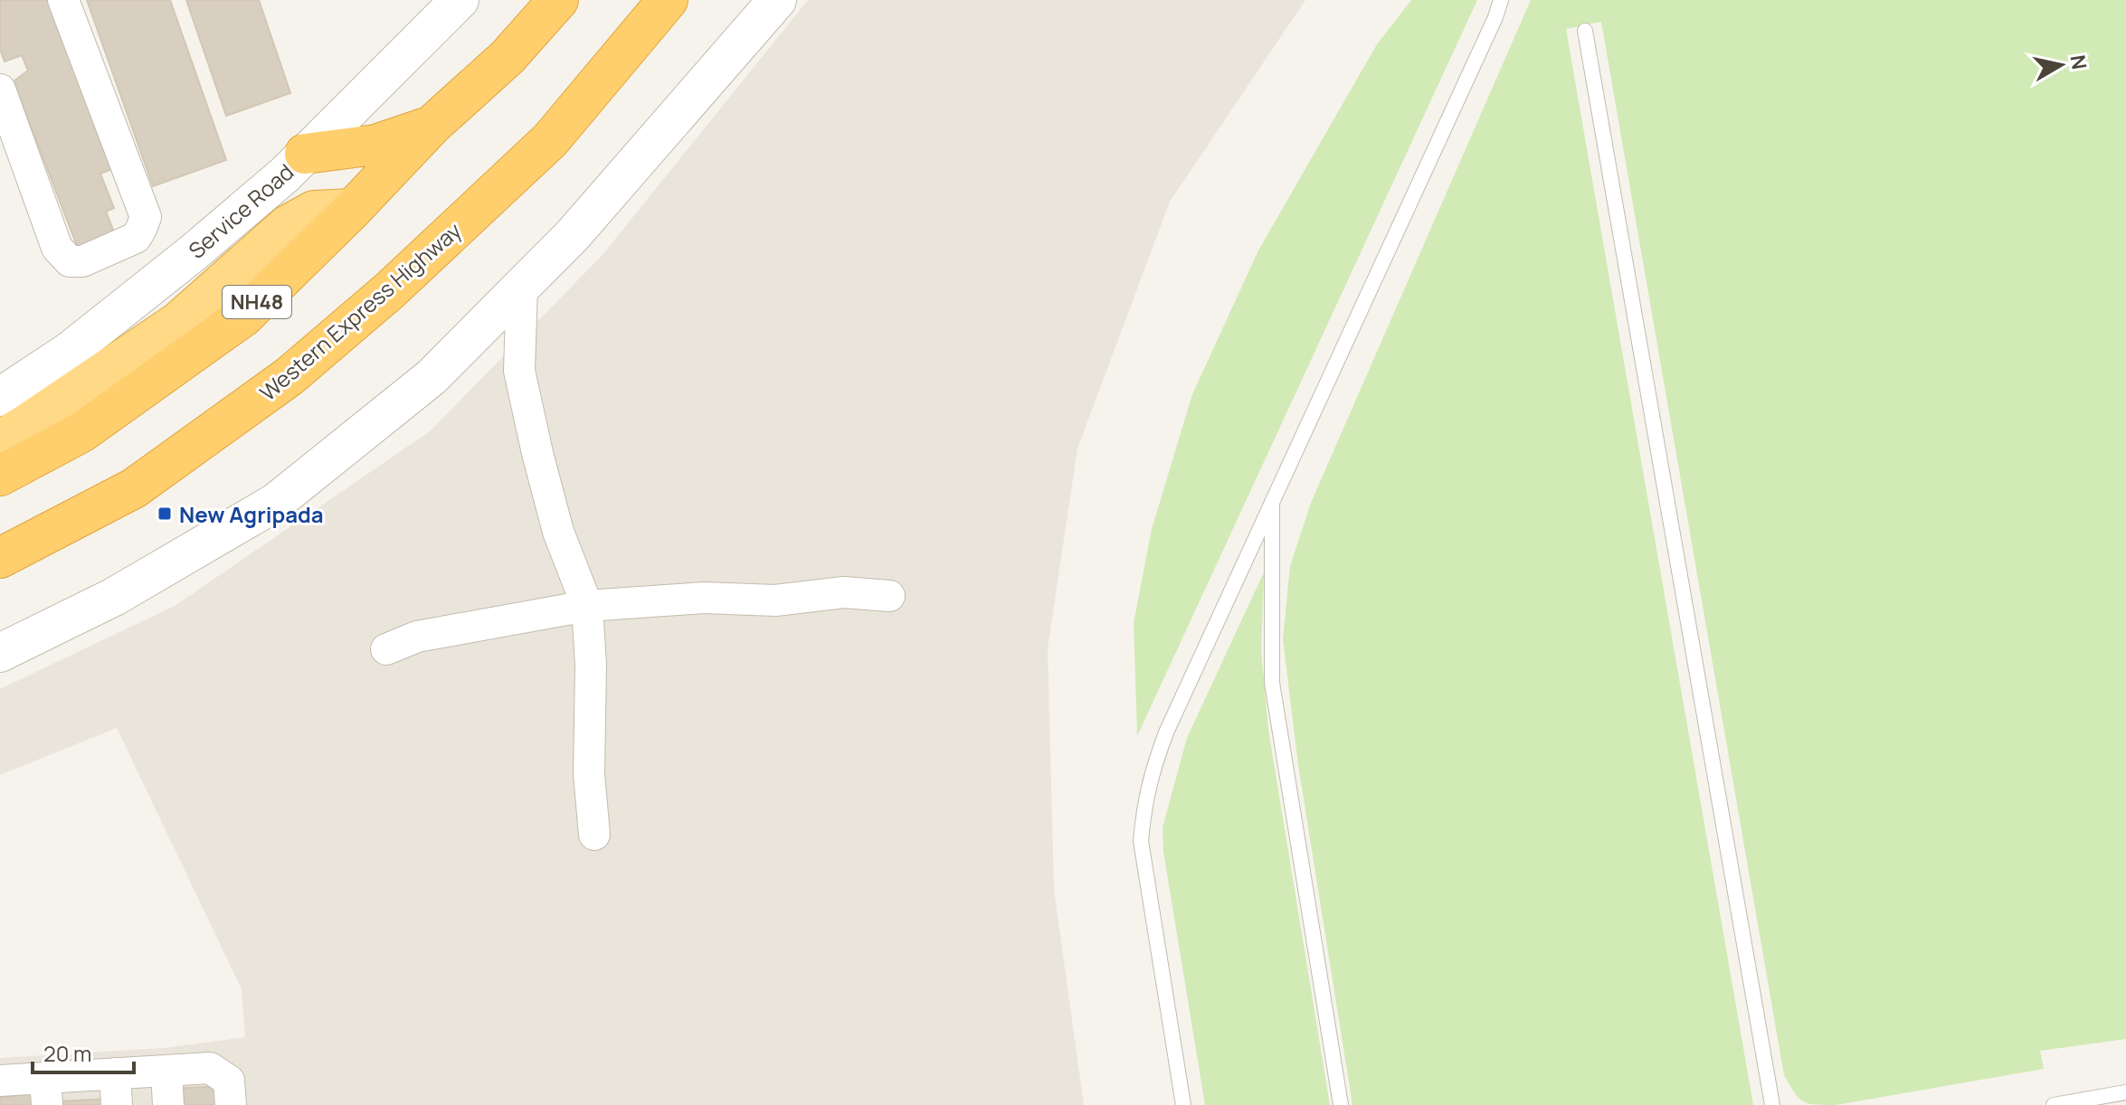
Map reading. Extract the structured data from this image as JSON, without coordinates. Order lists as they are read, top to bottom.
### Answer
{
  "streets": {
    "highway": ["NH48", "Western Express Highway"],
    "street": ["Service Road"]
  },
  "places": {
    "transit": ["New Agripada"]
  },
  "scale_bar": "20 m",
  "north": "right"
}
